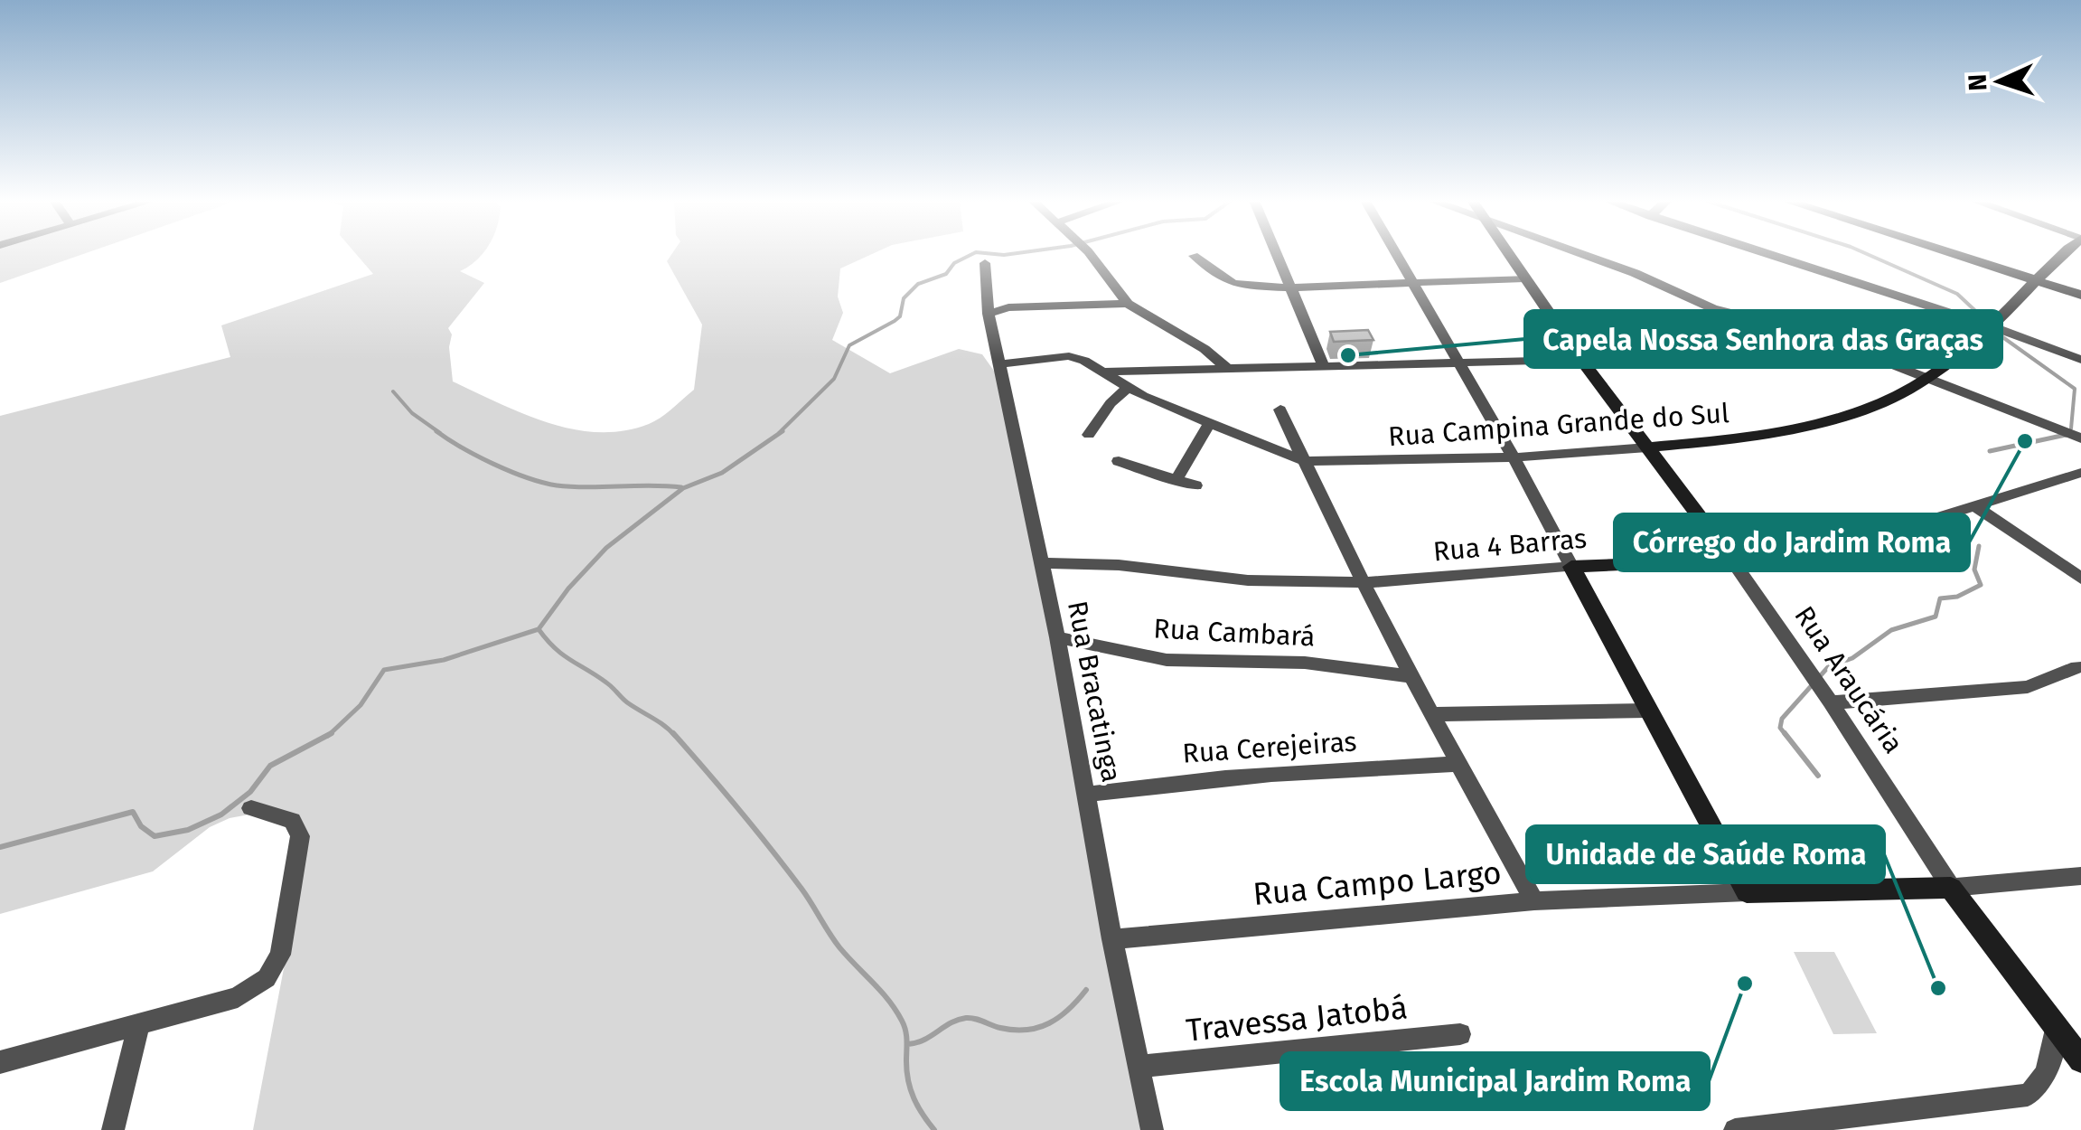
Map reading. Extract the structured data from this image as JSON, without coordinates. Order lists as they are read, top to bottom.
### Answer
{
  "streets": {
    "street": [
      "Rua Campina Grande do Sul",
      "Rua 4 Barras",
      "Rua Cambará",
      "Rua Araucária",
      "Rua Bracatinga",
      "Rua Cerejeiras",
      "Rua Campo Largo",
      "Travessa Jatobá"
    ]
  },
  "crossings": [
    ["Rua Campina Grande do Sul", "Rua Araucária"],
    ["Rua Campina Grande do Sul", "Rua Bracatinga"],
    ["Rua 4 Barras", "Rua Araucária"],
    ["Rua 4 Barras", "Rua Bracatinga"],
    ["Rua Cambará", "Rua Bracatinga"],
    ["Rua Araucária", "Rua Campo Largo"],
    ["Rua Bracatinga", "Rua Cerejeiras"],
    ["Rua Bracatinga", "Rua Campo Largo"],
    ["Rua Bracatinga", "Travessa Jatobá"]
  ],
  "places": [
    "Capela Nossa Senhora das Graças",
    "Córrego do Jardim Roma",
    "Escola Municipal Jardim Roma",
    "Unidade de Saúde Roma"
  ],
  "north": "left"
}
